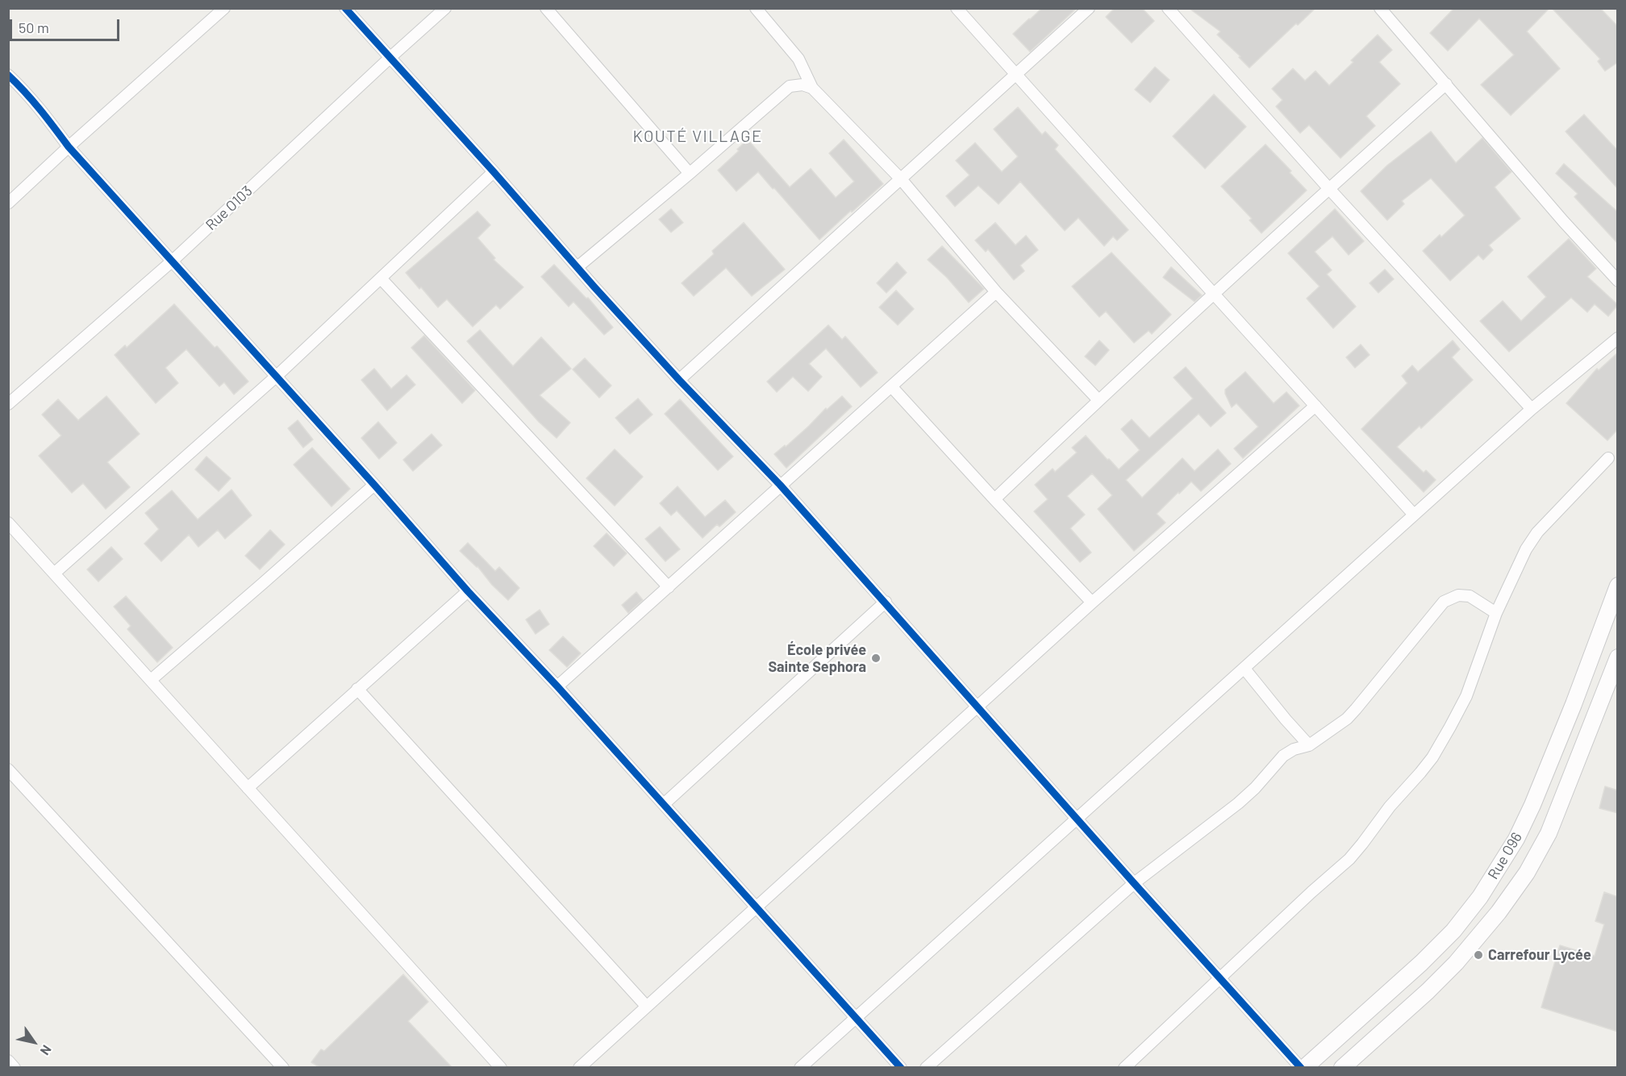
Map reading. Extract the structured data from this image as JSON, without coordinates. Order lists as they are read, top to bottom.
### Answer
{
  "streets": {
    "main road": ["Rue O96"],
    "street": ["Rue O103"]
  },
  "districts": ["KOUTÉ VILLAGE"],
  "places": ["École privée Sainte Sephora", "Carrefour Lycée"],
  "scale_bar": "50 m",
  "north": "bottom right"
}
